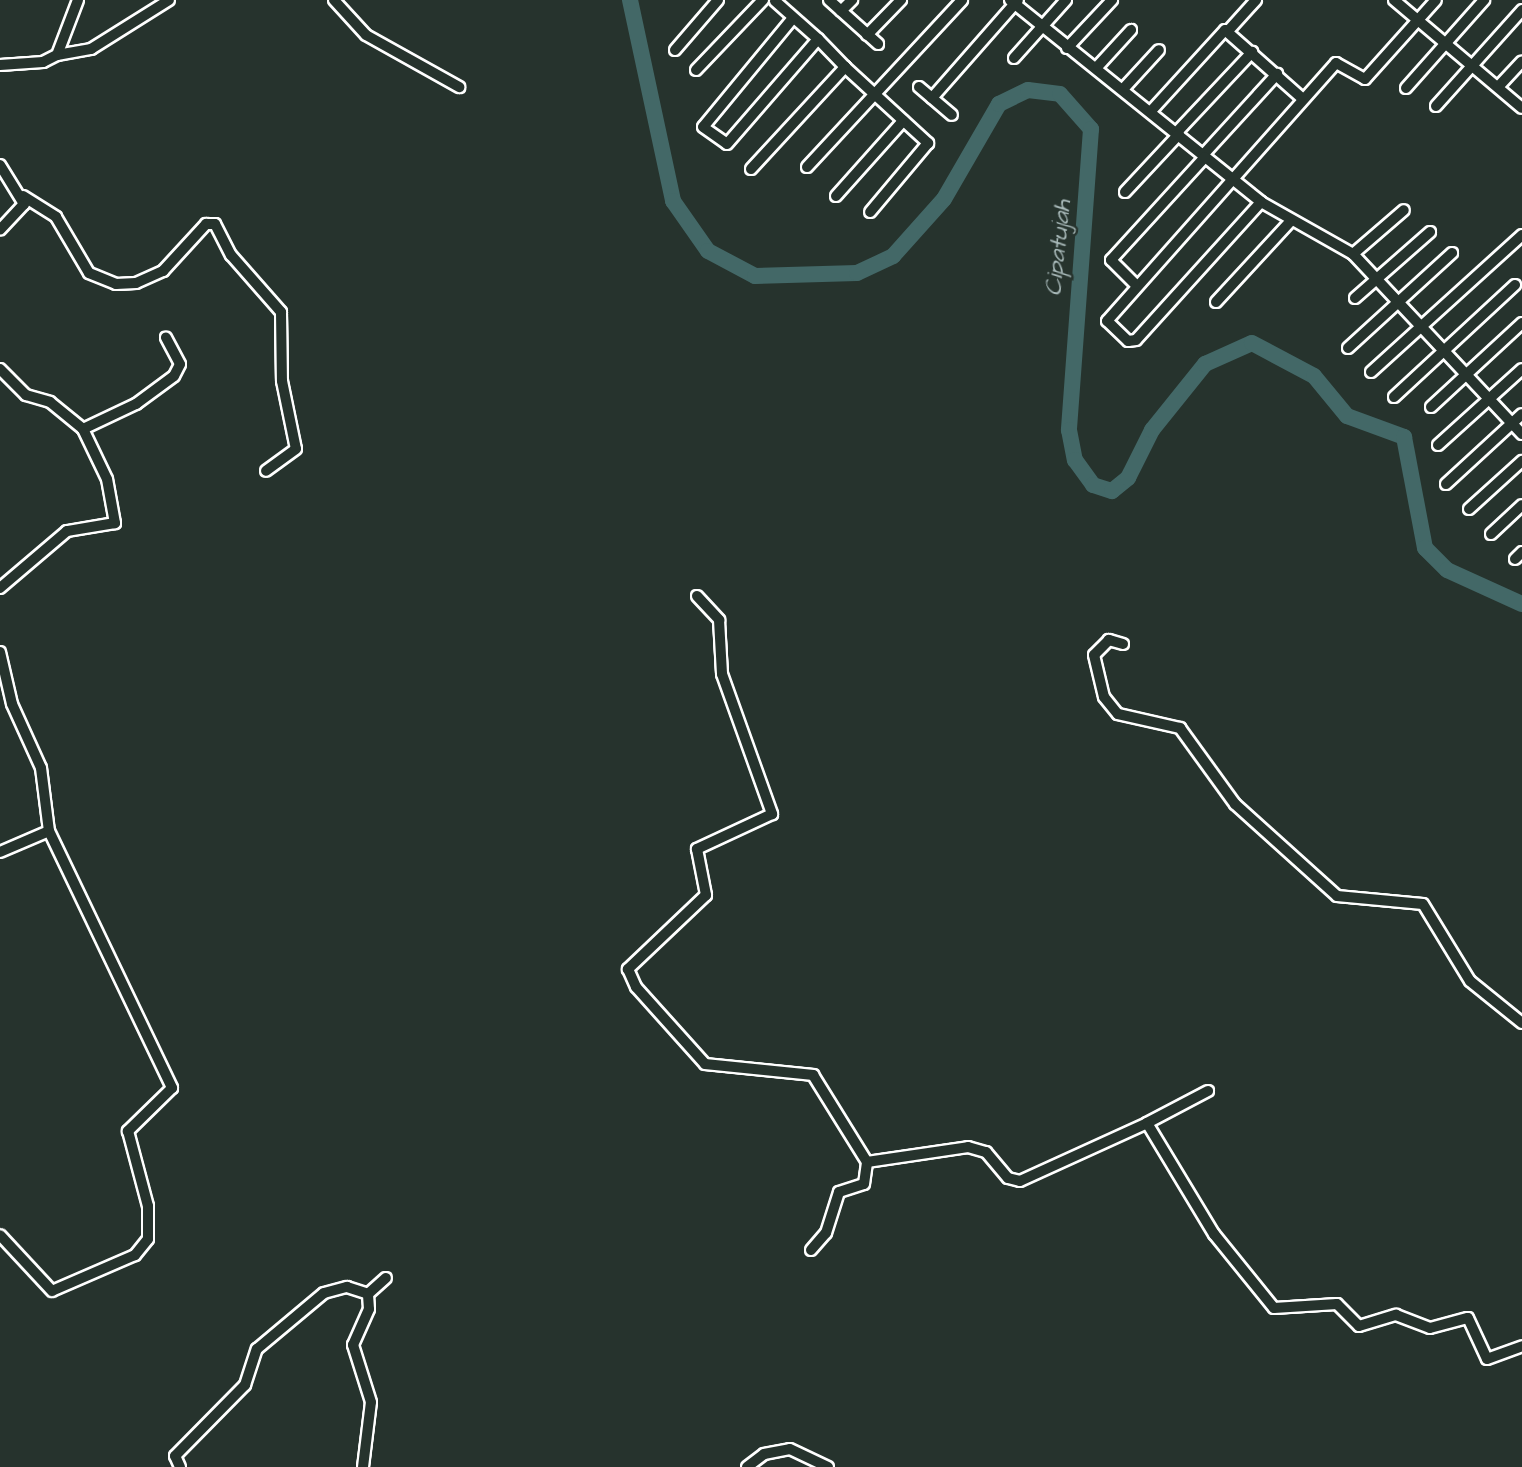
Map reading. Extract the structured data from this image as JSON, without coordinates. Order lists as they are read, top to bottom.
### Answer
{
  "water": ["Cipatujah"]
}
